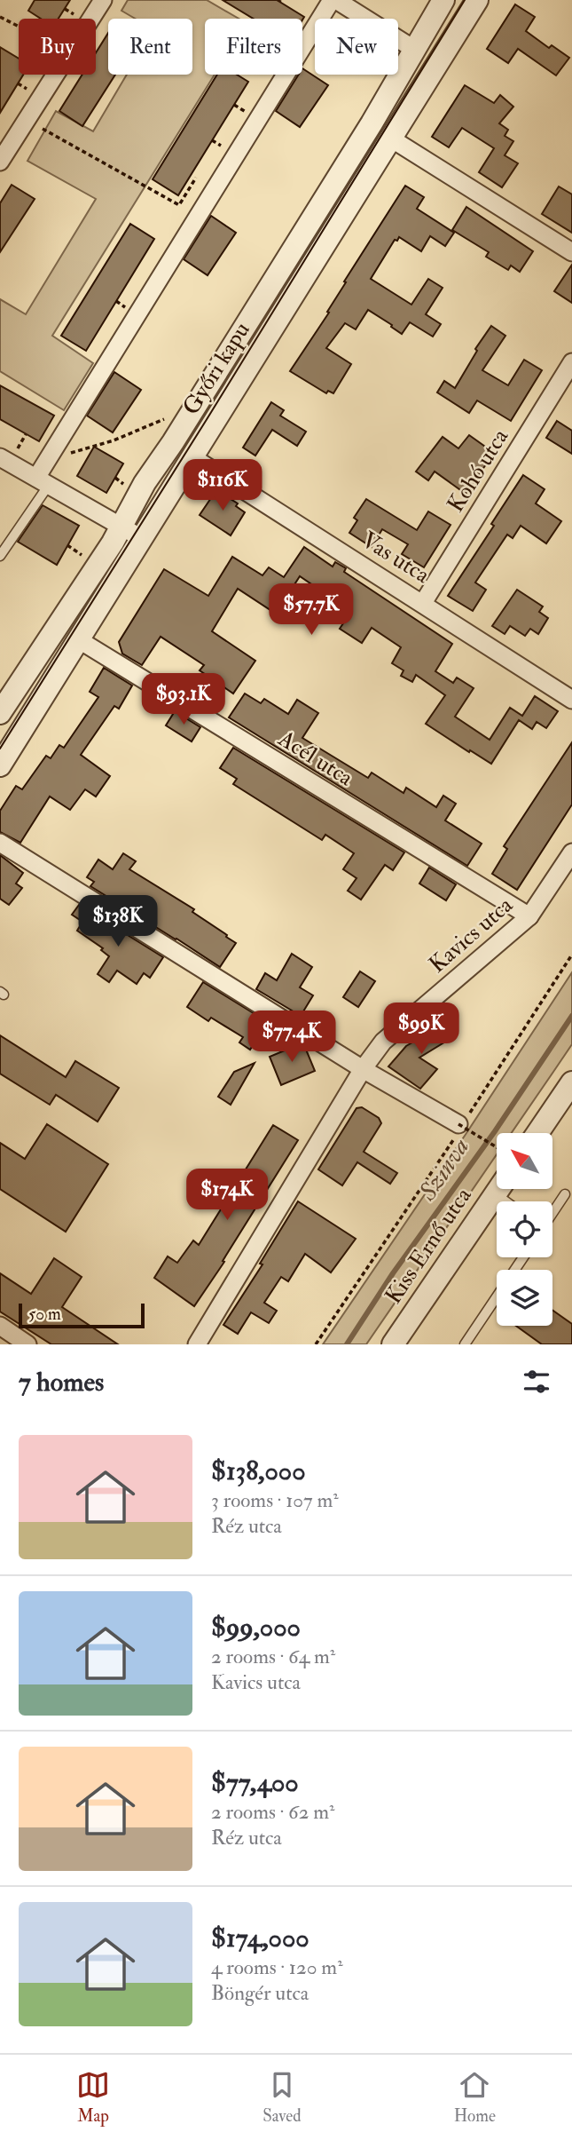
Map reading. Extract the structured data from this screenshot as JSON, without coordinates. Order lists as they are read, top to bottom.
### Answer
{
  "streets": {
    "street": [
      "Győri kapu",
      "Kohó utca",
      "Vas utca",
      "Acél utca",
      "Kavics utca",
      "Kiss Ernő utca"
    ]
  },
  "crossings": [
    ["Győri kapu", "Vas utca"],
    ["Győri kapu", "Acél utca"],
    ["Kohó utca", "Vas utca"],
    ["Acél utca", "Kavics utca"]
  ],
  "water": ["Szinva"],
  "scale_bar": "50 m",
  "north": "top left",
  "page": {
    "chip": [
      "Buy",
      "Rent",
      "Filters",
      "New"
    ],
    "price": [
      "$116K",
      "$57.7K",
      "$93.1K",
      "$138K",
      "$99K",
      "$77.4K",
      "$174K"
    ],
    "scale": "50 m",
    "heading": "7 homes",
    "list": [
      {
        "name": "$138,000",
        "note": "3 rooms · 107 m² · Réz utca"
      },
      {
        "name": "$99,000",
        "note": "2 rooms · 64 m² · Kavics utca"
      },
      {
        "name": "$77,400",
        "note": "2 rooms · 62 m² · Réz utca"
      },
      {
        "name": "$174,000",
        "note": "4 rooms · 120 m² · Böngér utca"
      }
    ],
    "tabs": ["Map", "Saved", "Home"]
  }
}
